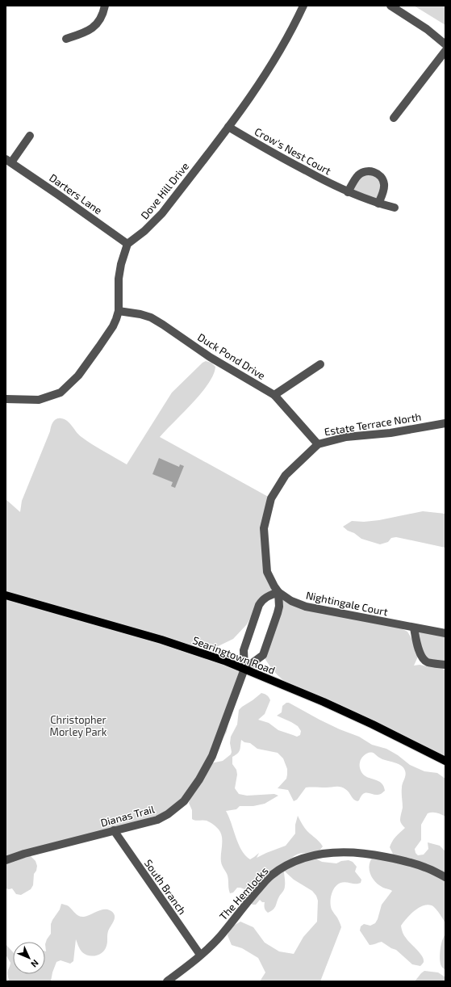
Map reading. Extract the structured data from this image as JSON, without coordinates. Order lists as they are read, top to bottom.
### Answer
{
  "streets": {
    "main road": ["Searingtown Road"],
    "street": [
      "Crow's Nest Court",
      "Dove Hill Drive",
      "Darters Lane",
      "Duck Pond Drive",
      "Estate Terrace North",
      "Nightingale Court",
      "Dianas Trail",
      "South Branch",
      "The Hemlocks"
    ]
  },
  "crossings": [
    ["Crow's Nest Court", "Dove Hill Drive"],
    ["Dove Hill Drive", "Darters Lane"],
    ["Duck Pond Drive", "Estate Terrace North"],
    ["Estate Terrace North", "Nightingale Court"],
    ["Estate Terrace North", "Searingtown Road"],
    ["Estate Terrace North", "Dianas Trail"],
    ["Searingtown Road", "Dianas Trail"],
    ["Dianas Trail", "South Branch"],
    ["South Branch", "The Hemlocks"]
  ],
  "parks": ["Christopher Morley Park"],
  "north": "bottom right"
}
